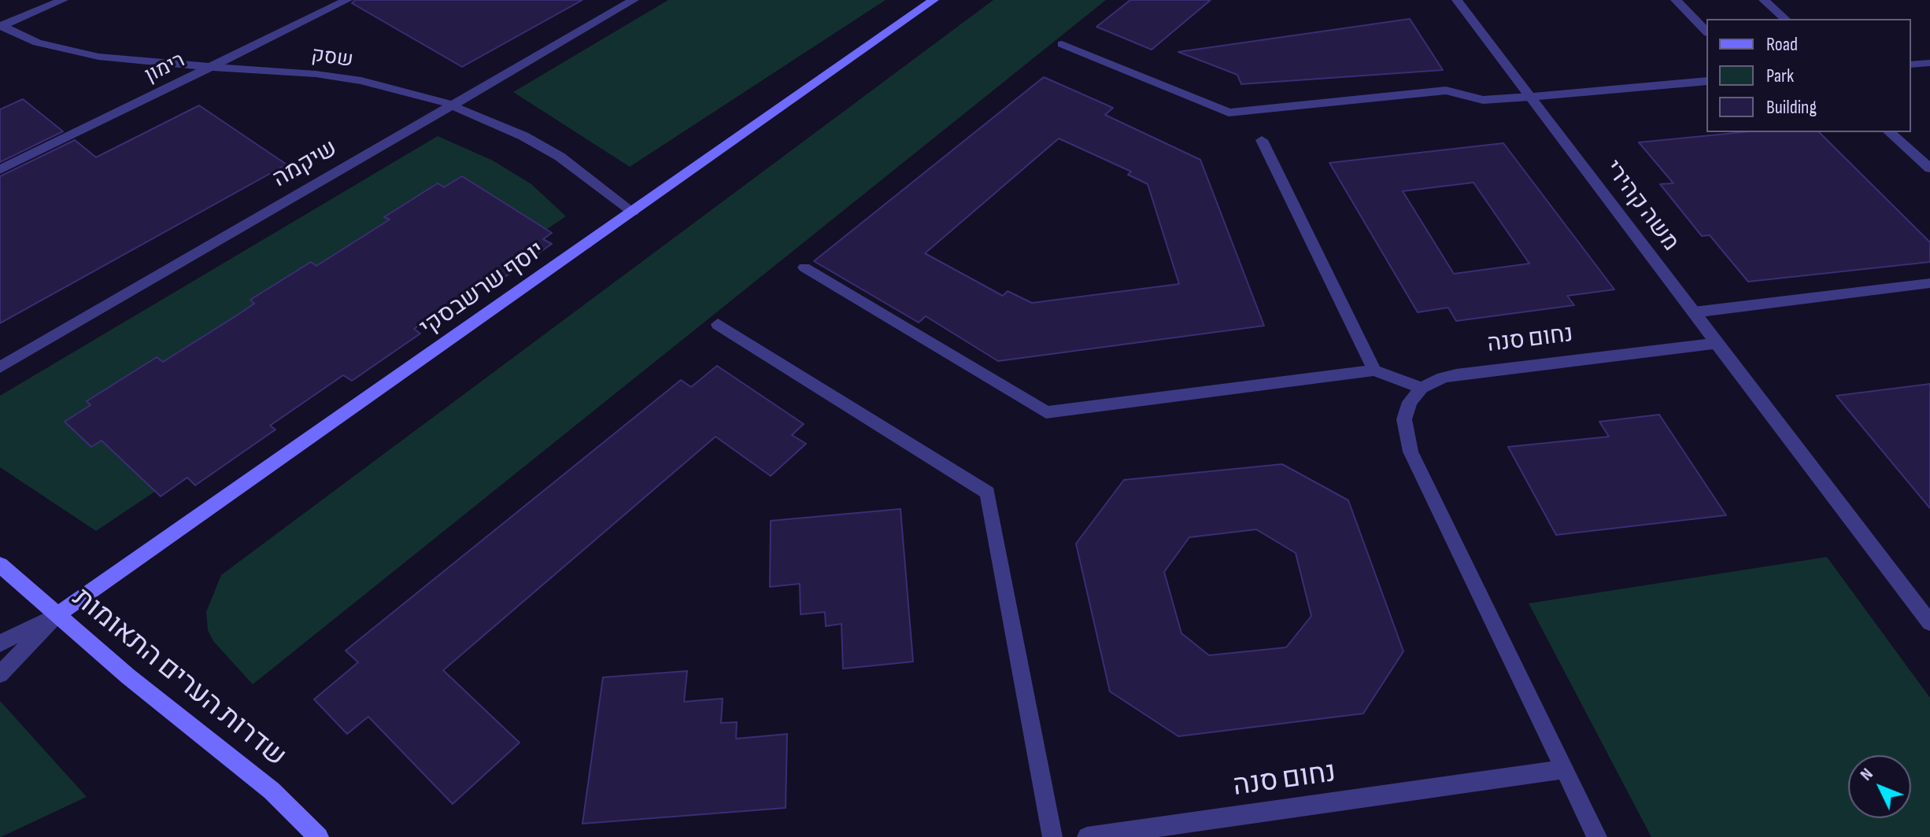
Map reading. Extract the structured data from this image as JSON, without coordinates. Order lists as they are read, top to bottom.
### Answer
{
  "streets": {
    "street": [
      "שסק",
      "רימון",
      "שיקמה",
      "משה קהירי",
      "יוסף שרשבסקי",
      "נחום סנה",
      "שדרות הערים התאומות"
    ]
  },
  "crossings": [
    ["שסק", "רימון"],
    ["שסק", "שיקמה"],
    ["שסק", "יוסף שרשבסקי"],
    ["משה קהירי", "נחום סנה"],
    ["יוסף שרשבסקי", "שדרות הערים התאומות"]
  ],
  "legend": ["Road", "Park", "Building"],
  "north": "top left"
}
